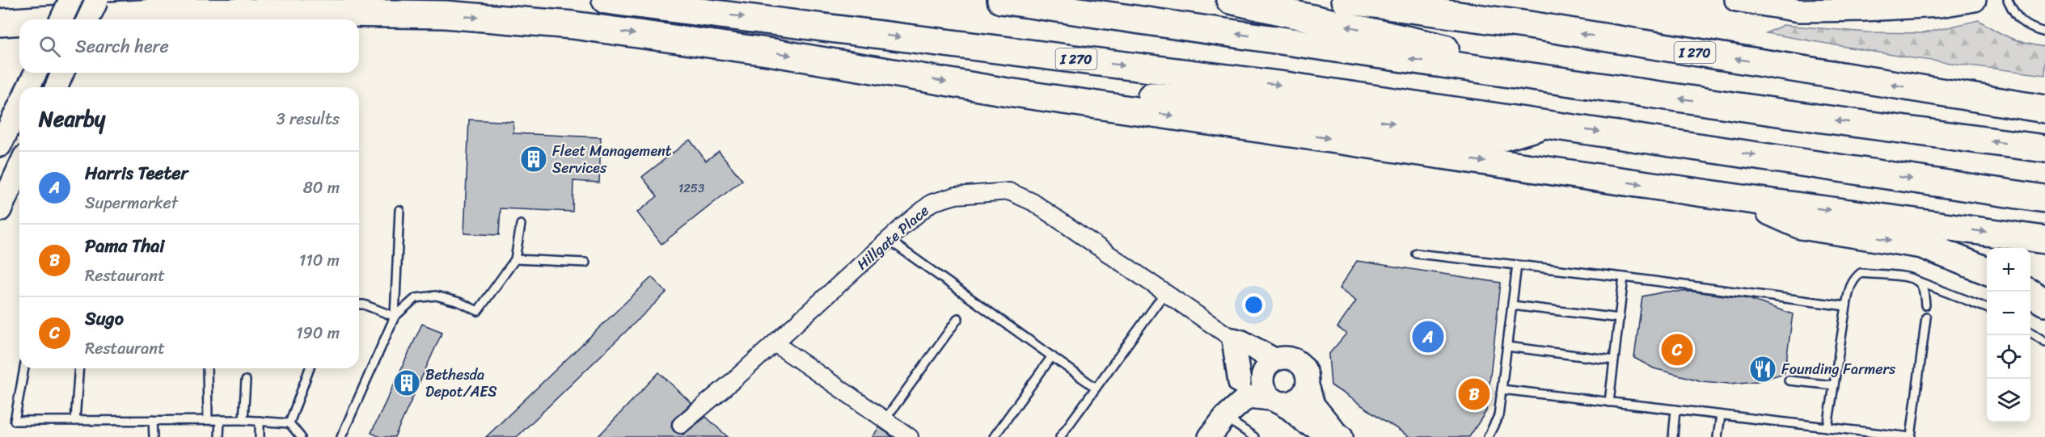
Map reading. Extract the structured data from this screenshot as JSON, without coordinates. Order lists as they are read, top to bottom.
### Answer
{
  "streets": {
    "highway": ["I 270"],
    "street": ["Hillgate Place"]
  },
  "places": {
    "building": ["Fleet Management Services", "Bethesda Depot/AES"],
    "restaurant": ["Founding Farmers"]
  },
  "house_numbers": ["1253"],
  "page": {
    "search": "Search here",
    "heading": ["Nearby", "3 results"],
    "list": [
      {
        "mark": "A",
        "name": "Harris Teeter",
        "note": "Supermarket",
        "value": "80 m"
      },
      {
        "mark": "B",
        "name": "Pama Thai",
        "note": "Restaurant",
        "value": "110 m"
      },
      {
        "mark": "C",
        "name": "Sugo",
        "note": "Restaurant",
        "value": "190 m"
      }
    ],
    "map_buttons": ["+", "−"],
    "pins": ["A", "C", "B"]
  }
}
